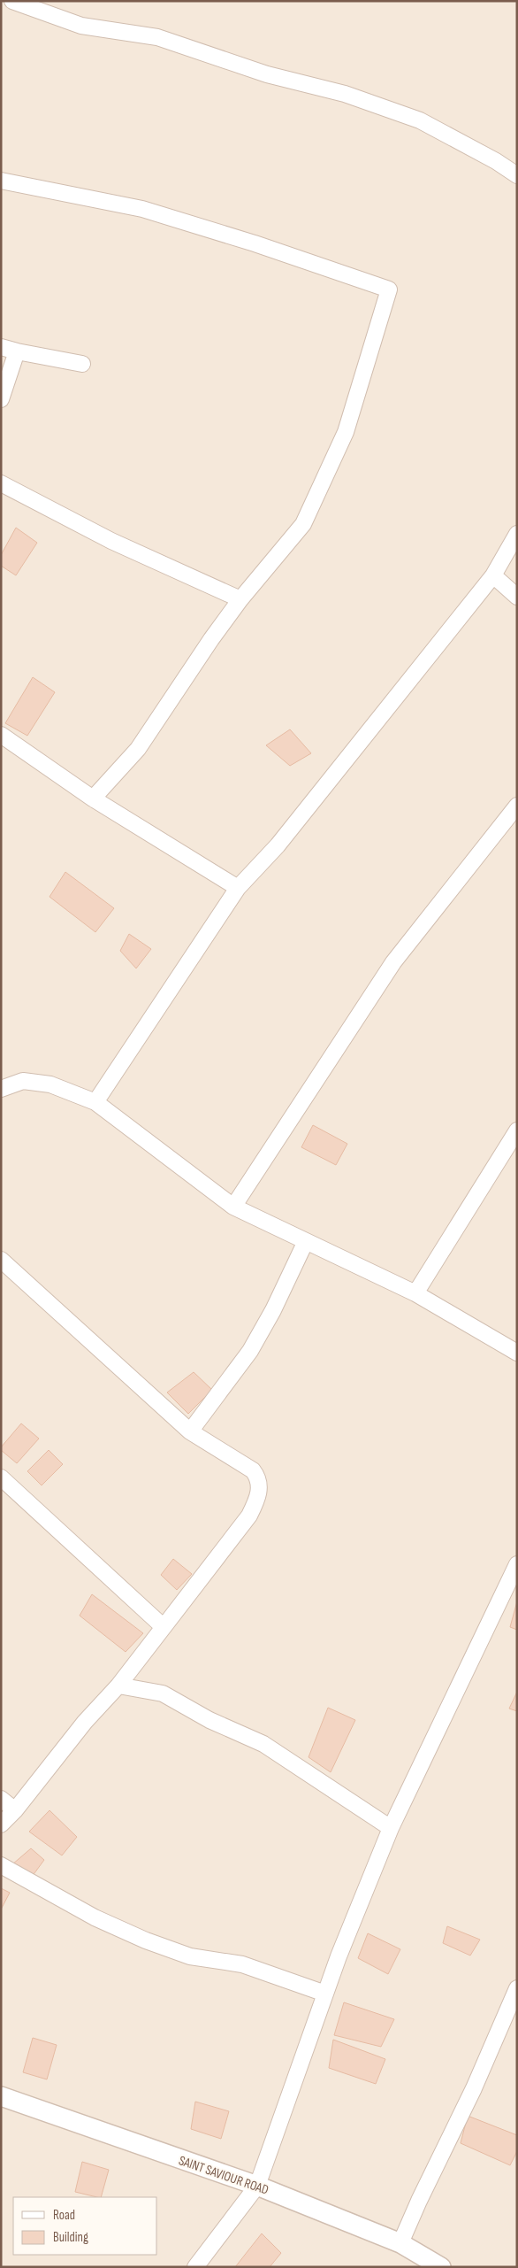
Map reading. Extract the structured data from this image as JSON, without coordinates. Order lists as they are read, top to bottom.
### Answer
{
  "streets": {
    "street": ["SAINT SAVIOUR ROAD"]
  },
  "legend": ["Road", "Building"]
}
